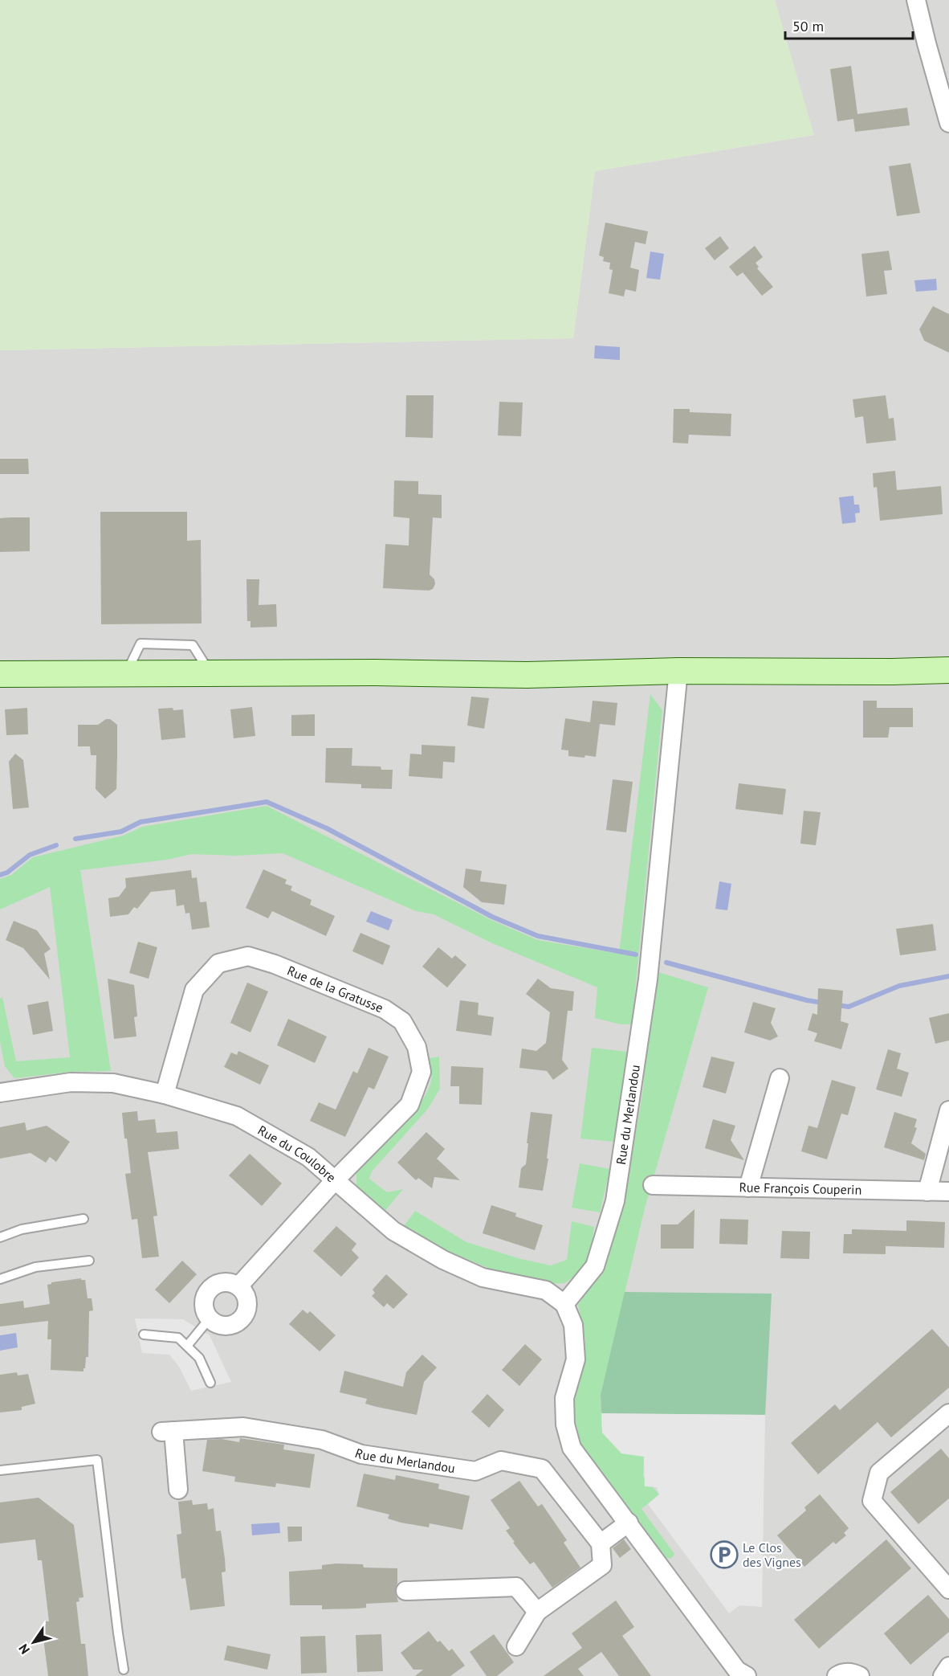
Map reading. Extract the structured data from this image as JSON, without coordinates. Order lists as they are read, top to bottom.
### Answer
{
  "streets": {
    "street": [
      "Rue de la Gratusse",
      "Rue du Merlandou",
      "Rue du Coulobre",
      "Rue François Couperin"
    ]
  },
  "crossings": [
    ["Rue de la Gratusse", "Rue du Coulobre"],
    ["Rue du Merlandou", "Rue du Coulobre"]
  ],
  "places": {
    "parking": ["Le Clos des Vignes"]
  },
  "scale_bar": "50 m",
  "north": "bottom left"
}
